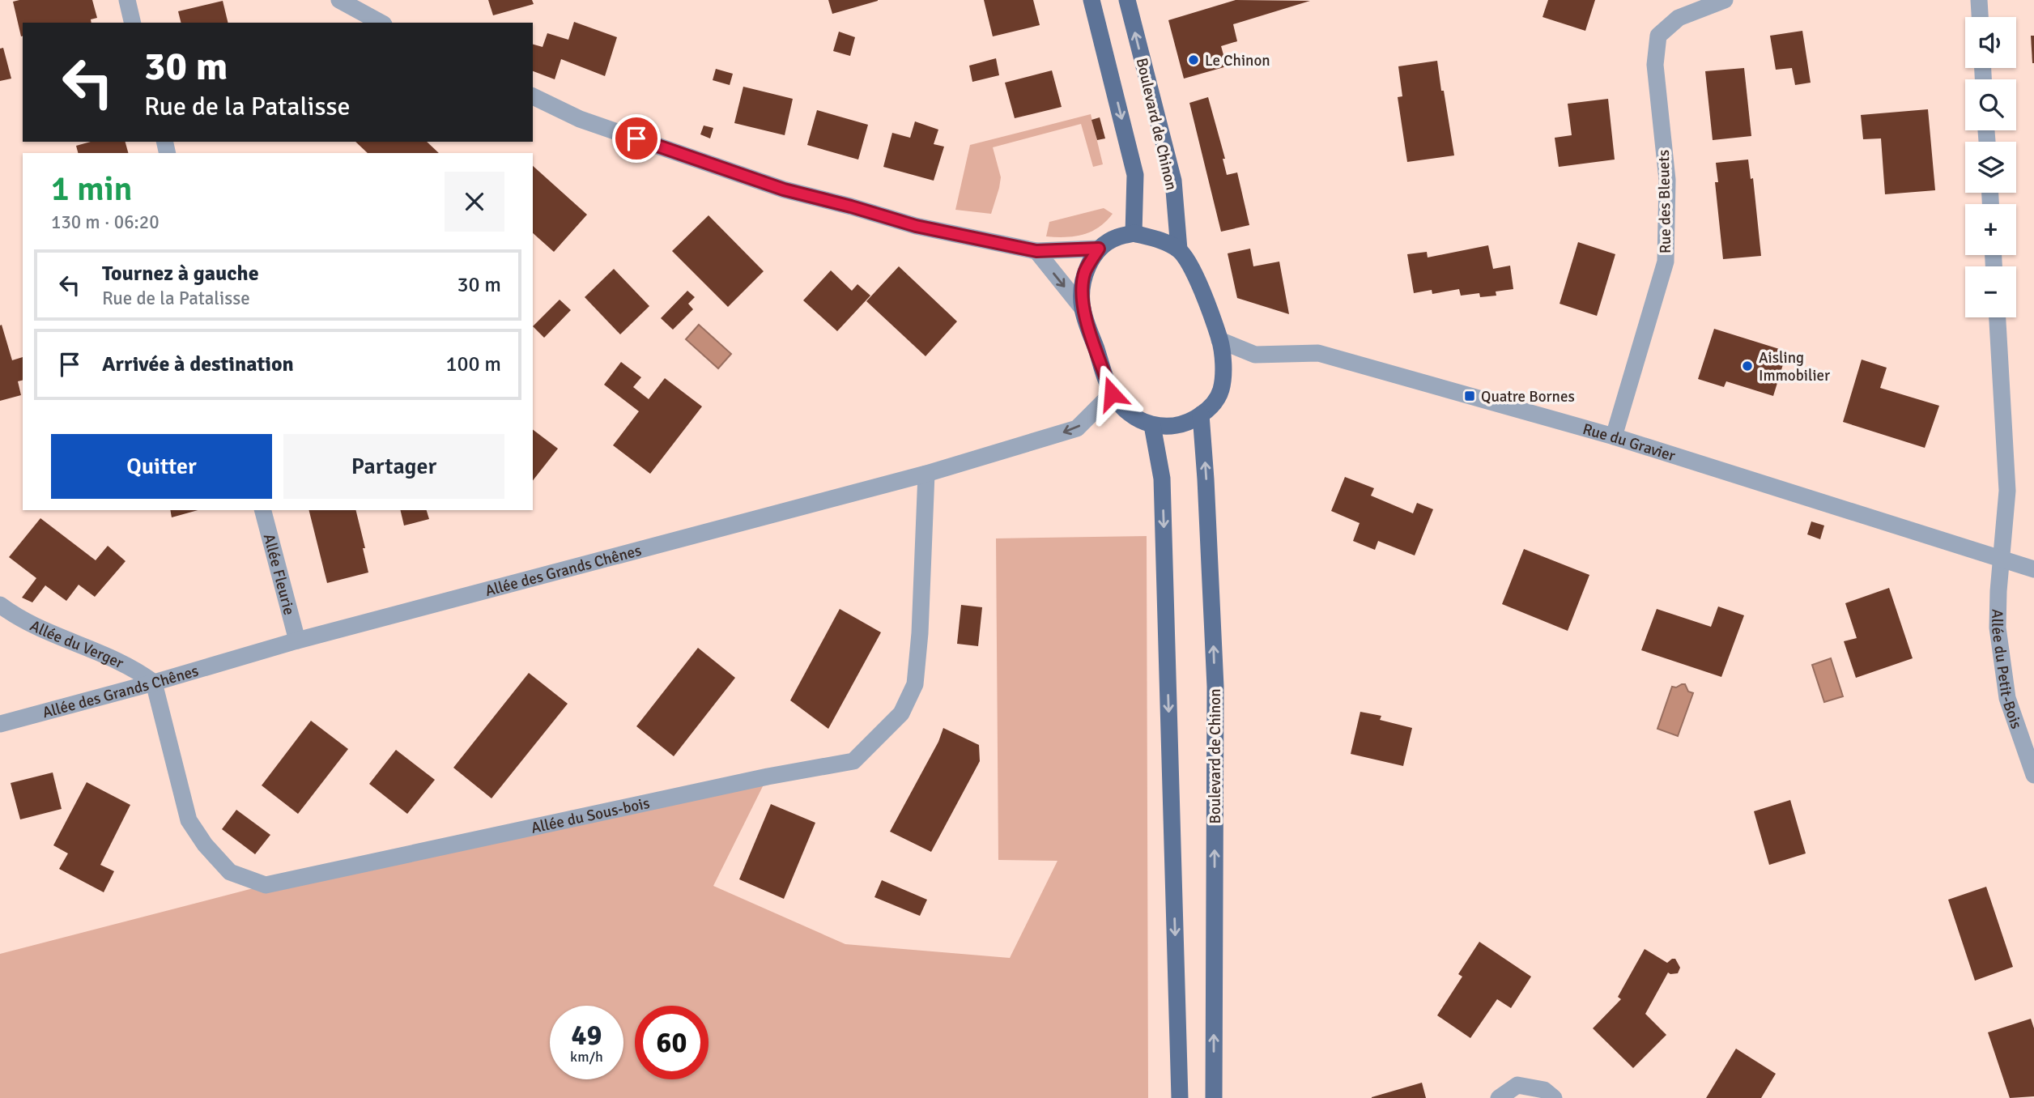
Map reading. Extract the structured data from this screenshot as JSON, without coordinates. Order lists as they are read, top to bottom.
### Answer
{
  "streets": {
    "main road": ["Boulevard de Chinon"],
    "street": [
      "Rue des Bleuets",
      "Rue du Gravier",
      "Allée des Grands Chênes",
      "Allée Fleurie",
      "Allée du Verger",
      "Allée du Petit-Bois",
      "Allée du Sous-bois"
    ]
  },
  "crossings": [
    ["Boulevard de Chinon", "Rue du Gravier"],
    ["Boulevard de Chinon", "Allée des Grands Chênes"],
    ["Rue des Bleuets", "Rue du Gravier"],
    ["Rue du Gravier", "Allée des Grands Chênes"],
    ["Rue du Gravier", "Allée du Petit-Bois"],
    ["Allée des Grands Chênes", "Allée Fleurie"],
    ["Allée des Grands Chênes", "Allée du Verger"],
    ["Allée des Grands Chênes", "Allée du Sous-bois"],
    ["Allée du Verger", "Allée du Sous-bois"]
  ],
  "places": {
    "other": ["Le Chinon", "Aisling Immobilier"],
    "transit": ["Quatre Bornes"]
  },
  "page": {
    "map_buttons": ["+", "−"],
    "turn": ["30 m", "Rue de la Patalisse"],
    "heading": ["1 min", "130 m · 06:20"],
    "list": [
      {
        "name": "Tournez à gauche",
        "note": "Rue de la Patalisse",
        "value": "30 m"
      },
      {
        "name": "Arrivée à destination",
        "value": "100 m"
      }
    ],
    "buttons": ["Quitter", "Partager"],
    "speed": "49 km/h",
    "limit": "60"
  }
}
